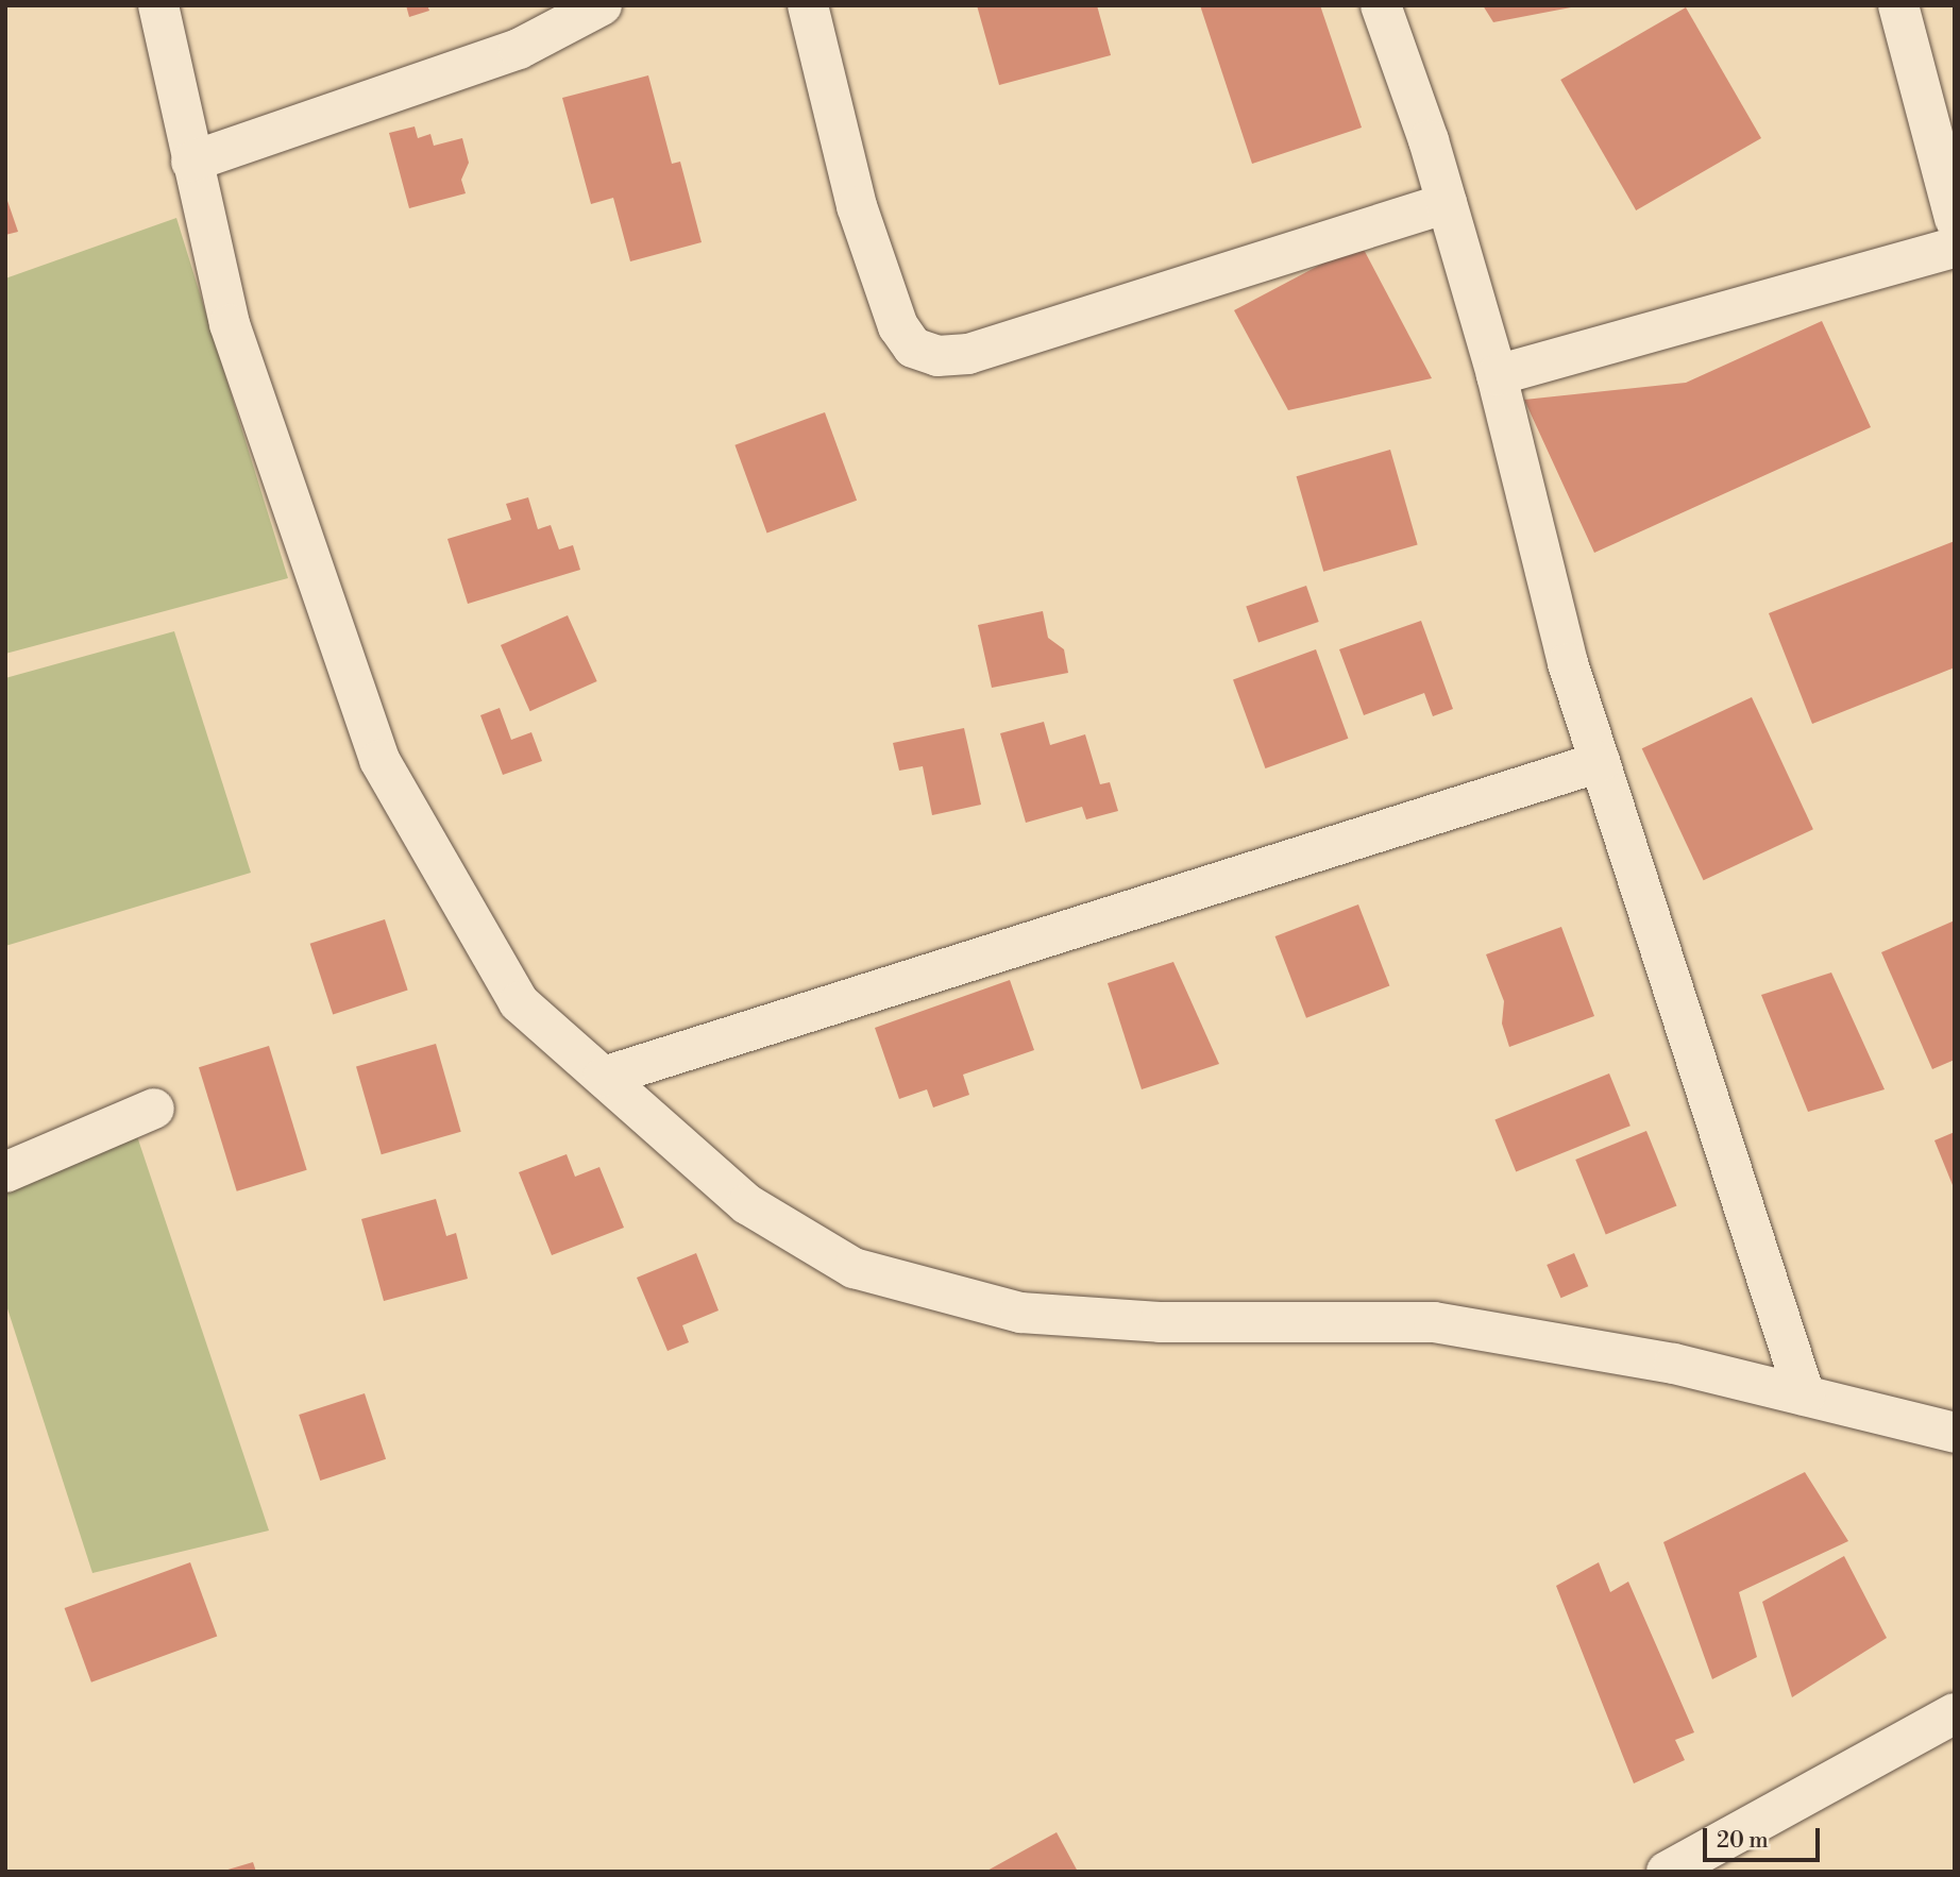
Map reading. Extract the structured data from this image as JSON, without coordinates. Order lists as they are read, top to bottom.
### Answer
{
  "scale_bar": "20 m"
}
